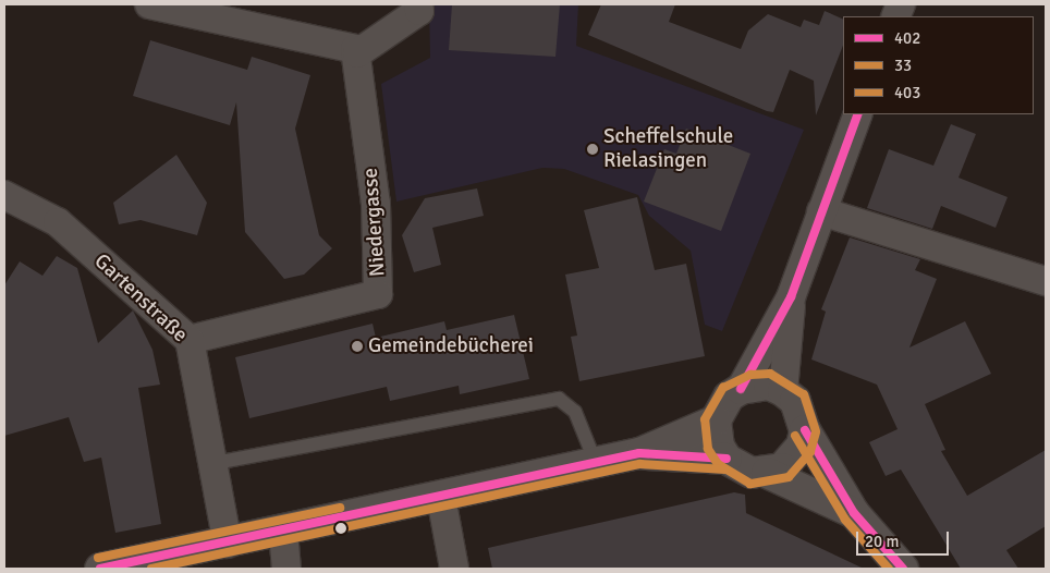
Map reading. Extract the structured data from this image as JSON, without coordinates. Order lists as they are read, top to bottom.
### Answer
{
  "streets": {
    "street": ["Niedergasse", "Gartenstraße"]
  },
  "crossings": [
    ["Niedergasse", "Gartenstraße"]
  ],
  "places": ["Scheffelschule Rielasingen", "Gemeindebücherei"],
  "lines": ["transit line 402", "transit line 33", "transit line 403"],
  "legend": ["402", "33", "403"],
  "scale_bar": "20 m"
}
